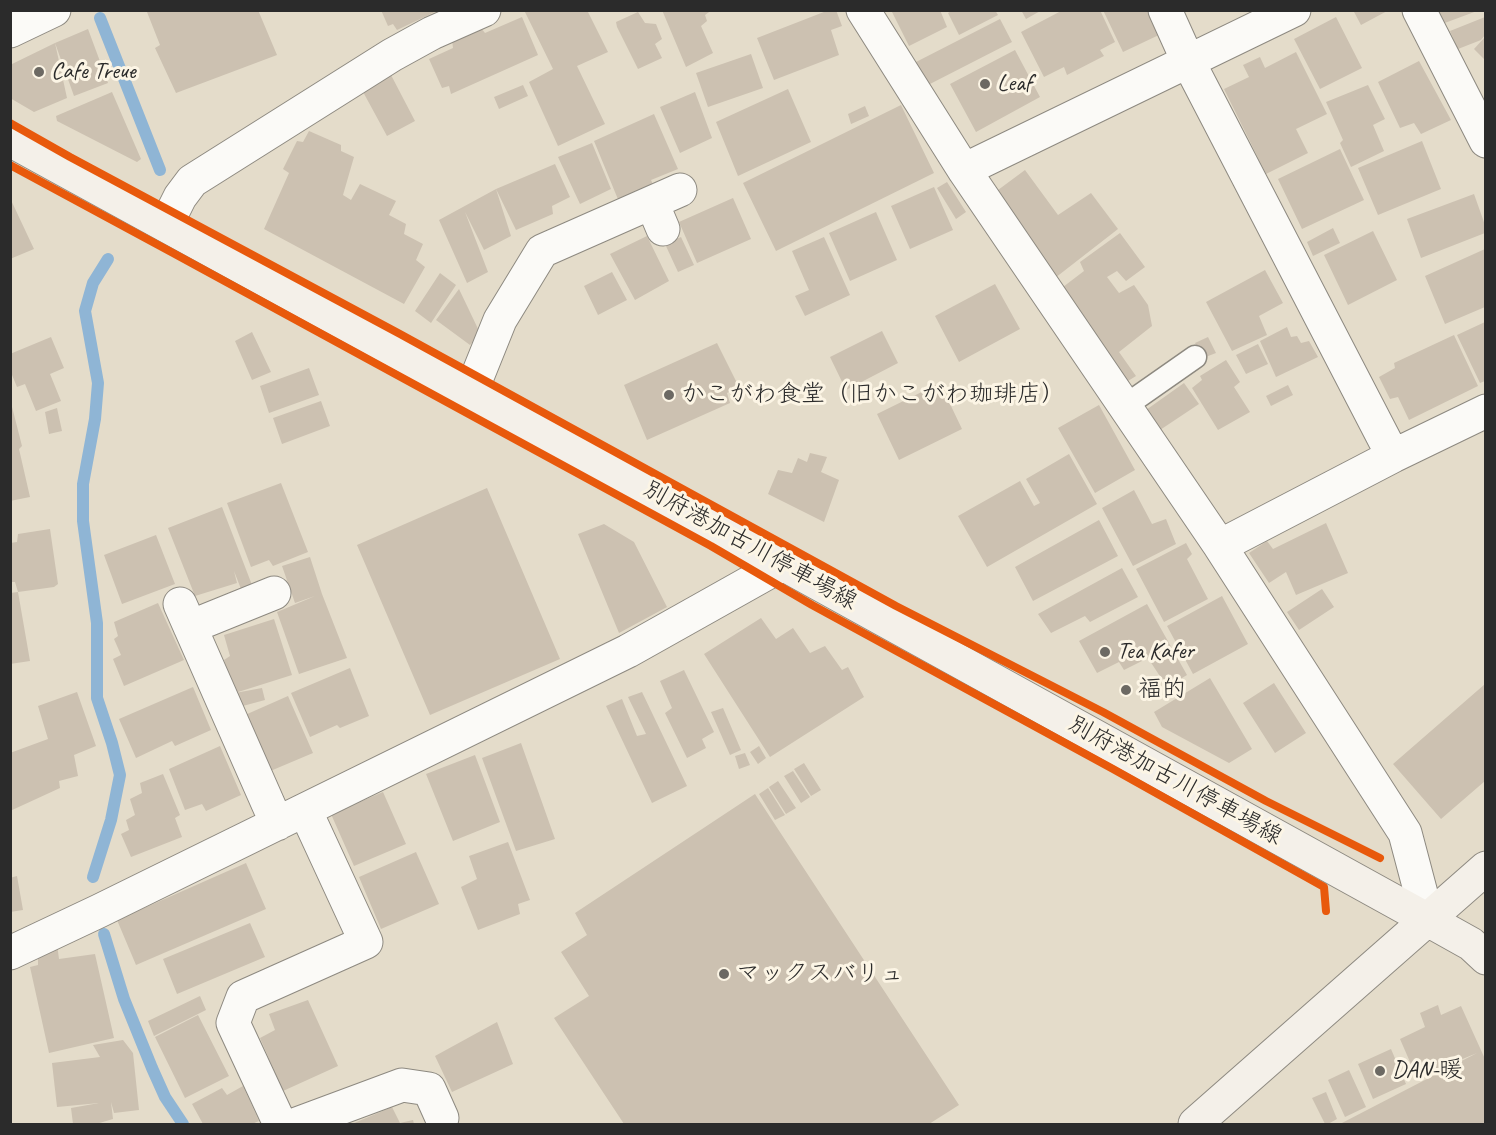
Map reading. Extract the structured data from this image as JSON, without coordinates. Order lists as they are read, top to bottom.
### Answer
{
  "streets": {
    "main road": ["別府港加古川停車場線"]
  },
  "places": [
    "Cafe Treue",
    "Leaf",
    "かこがわ食堂（旧かこがわ珈琲店）",
    "Tea Kafer",
    "福的",
    "マックスバリュ",
    "DAN-暖"
  ]
}
